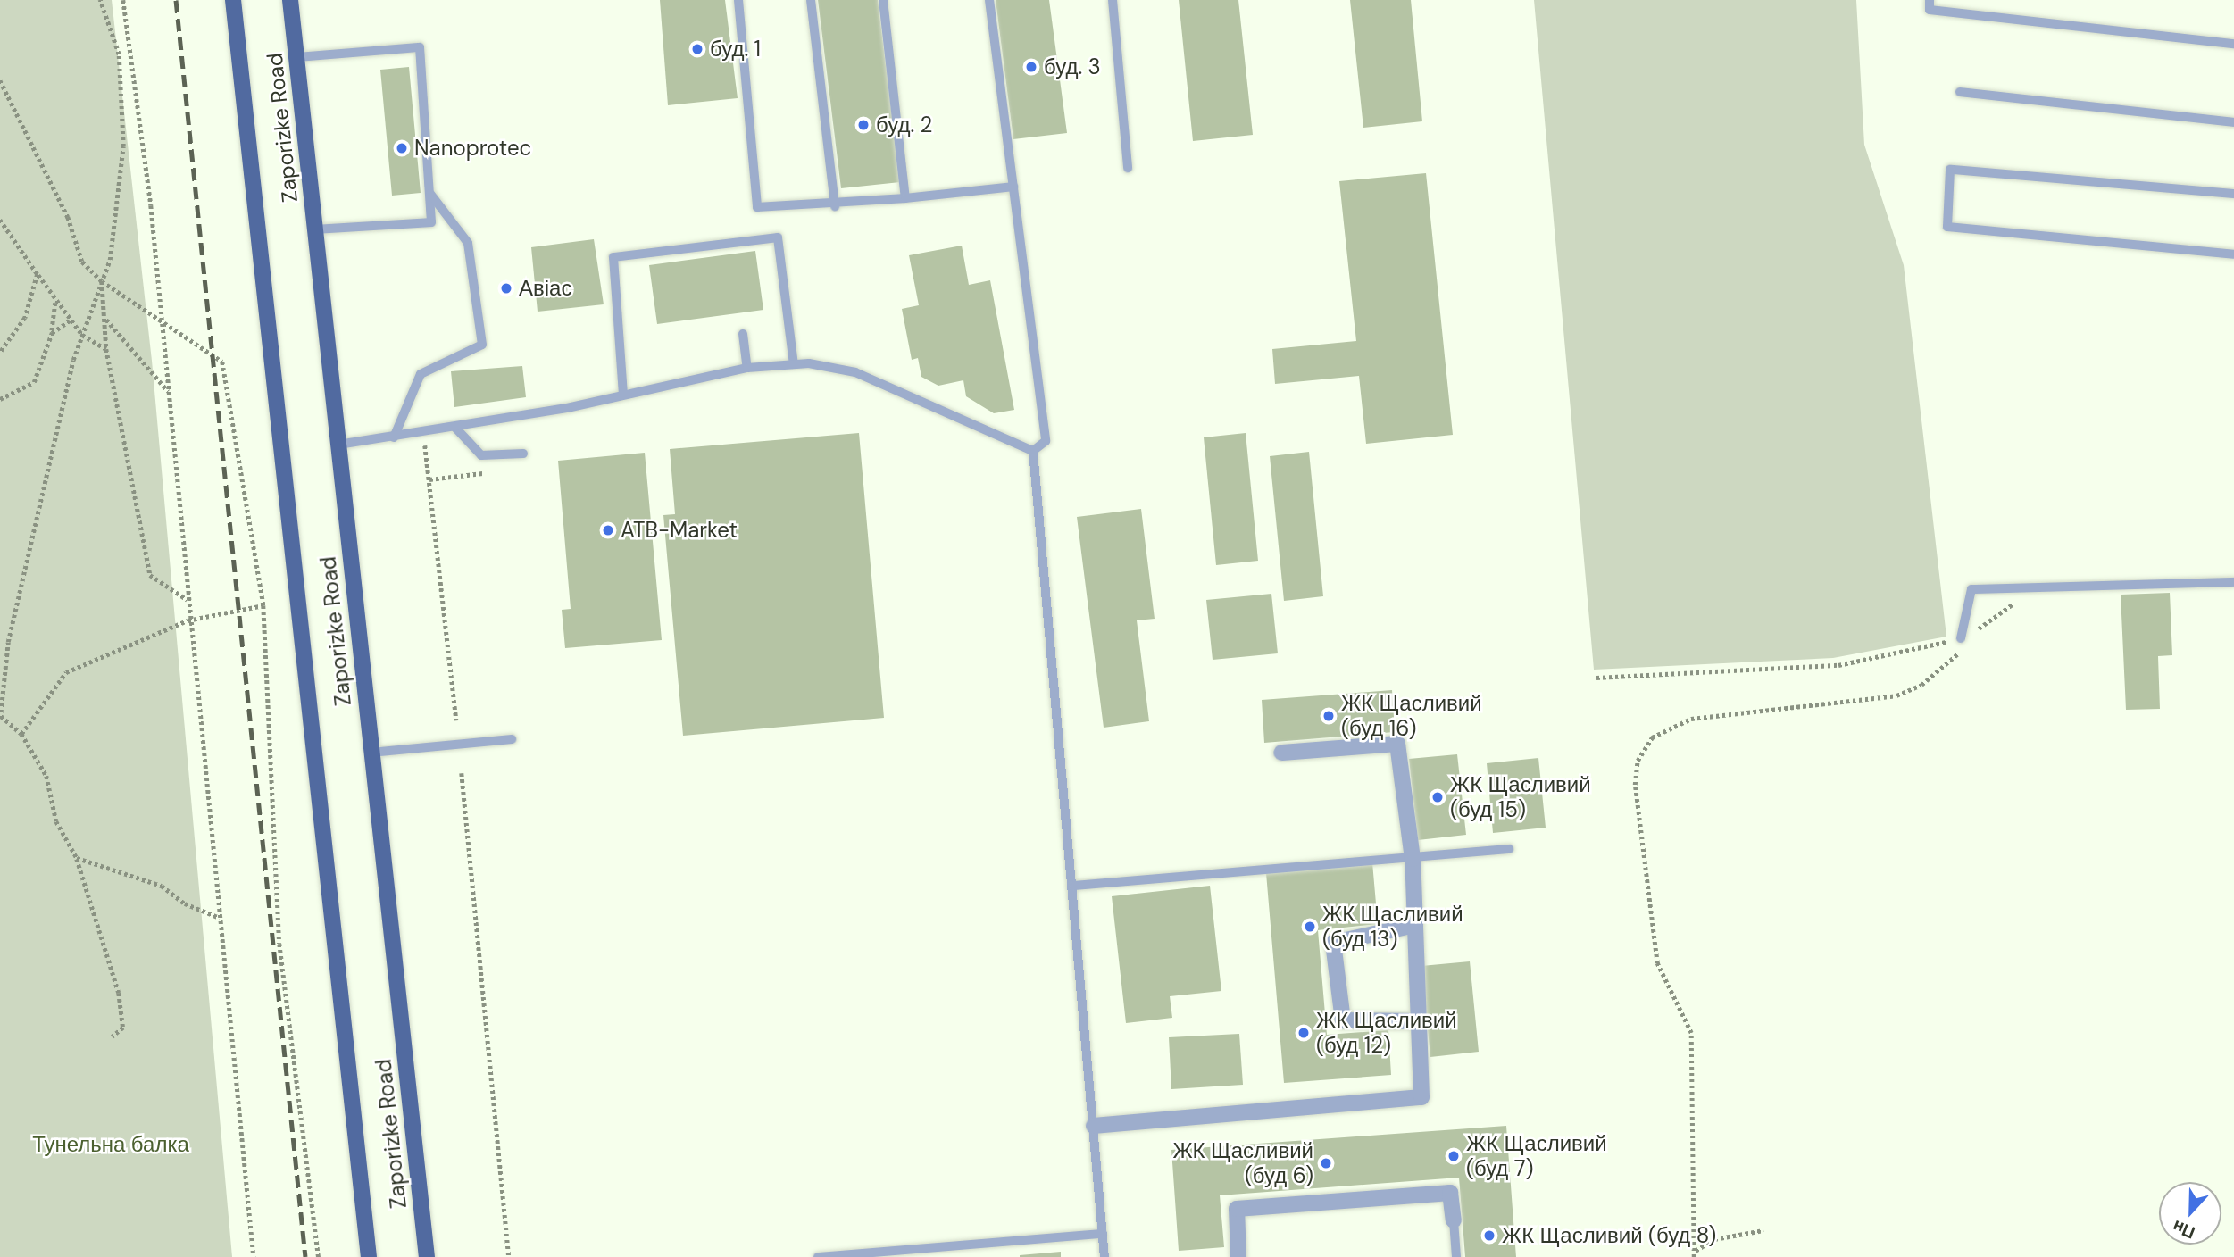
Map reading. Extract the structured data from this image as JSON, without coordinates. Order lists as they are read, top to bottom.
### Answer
{
  "streets": {
    "main road": ["Zaporizke Road"]
  },
  "parks": ["Тунельна балка"],
  "places": [
    "буд. 1",
    "буд. 3",
    "буд. 2",
    "Nanoprotec",
    "Авіас",
    "ATB-Market",
    "ЖК Щасливий (буд 16)",
    "ЖК Щасливий (буд 15)",
    "ЖК Щасливий (буд 13)",
    "ЖК Щасливий (буд 12)",
    "ЖК Щасливий (буд 7)",
    "ЖК Щасливий (буд 6)",
    "ЖК Щасливий (буд 8)"
  ],
  "north": "bottom"
}
